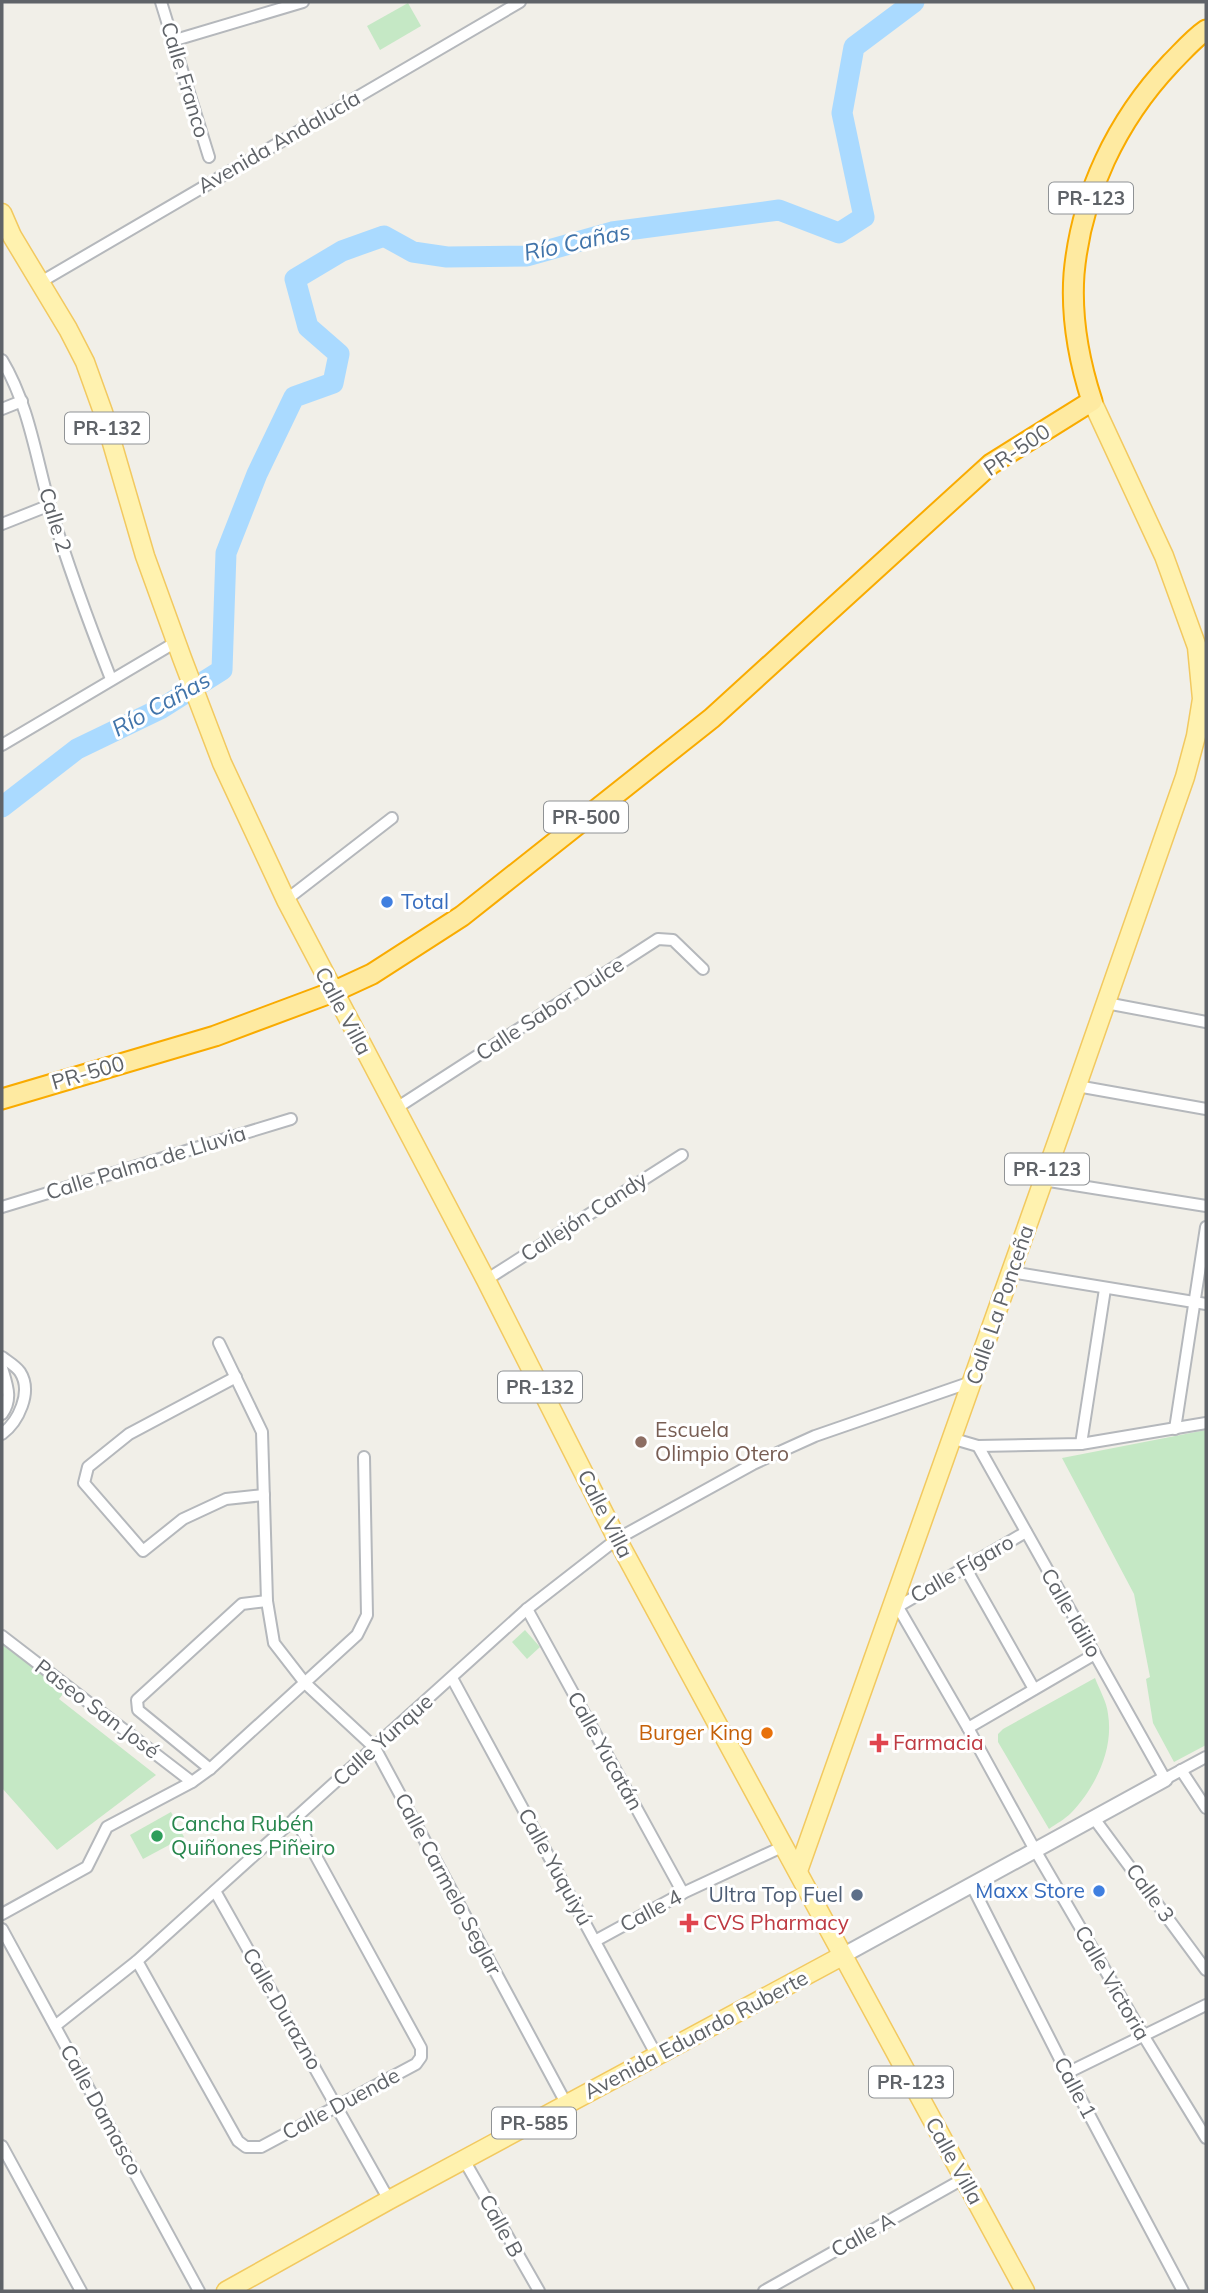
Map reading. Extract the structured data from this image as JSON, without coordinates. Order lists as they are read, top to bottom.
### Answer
{
  "streets": {
    "highway": ["PR-123", "PR-500"],
    "main road": [
      "PR-132",
      "Calle Villa",
      "Calle La Ponceña",
      "Avenida Eduardo Ruberte",
      "PR-585"
    ],
    "street": [
      "Calle Franco",
      "Avenida Andalucía",
      "Calle 2",
      "Calle Sabor Dulce",
      "Calle Palma de Lluvia",
      "Callejón Candy",
      "Calle Fígaro",
      "Calle Idilio",
      "Paseo San José",
      "Calle Yunque",
      "Calle Yucatán",
      "Calle Yuquiyú",
      "Calle Carmelo Seglar",
      "Calle 3",
      "Calle 4",
      "Calle Victoria",
      "Calle Durazno",
      "Calle 1",
      "Calle Duende",
      "Calle Damasco",
      "Calle B",
      "Calle A"
    ]
  },
  "crossings": [
    ["Avenida Andalucía", "PR-132"],
    ["PR-123", "PR-500"],
    ["PR-123", "Calle La Ponceña"],
    ["PR-132", "Calle Villa"],
    ["PR-500", "Calle Villa"],
    ["PR-500", "Calle La Ponceña"],
    ["Calle Sabor Dulce", "Calle Villa"],
    ["Calle Villa", "Callejón Candy"],
    ["Calle Villa", "Calle La Ponceña"],
    ["Calle Villa", "Calle Yunque"],
    ["Calle Villa", "Calle 4"],
    ["Calle Villa", "Avenida Eduardo Ruberte"],
    ["Calle Villa", "Calle A"],
    ["Calle La Ponceña", "Calle Fígaro"],
    ["Calle La Ponceña", "Calle Yunque"],
    ["Calle La Ponceña", "Calle Victoria"],
    ["Calle Fígaro", "Calle Idilio"],
    ["Calle Fígaro", "Calle Victoria"],
    ["Calle Idilio", "Avenida Eduardo Ruberte"],
    ["Calle Yunque", "Calle Yucatán"],
    ["Calle Yunque", "Calle Yuquiyú"],
    ["Calle Yunque", "Calle Carmelo Seglar"],
    ["Calle Yunque", "Calle Durazno"],
    ["Calle Yunque", "Calle Duende"],
    ["Calle Yunque", "Calle Damasco"],
    ["Calle Yucatán", "Calle 4"],
    ["Calle Yuquiyú", "Calle 4"],
    ["Calle Yuquiyú", "Avenida Eduardo Ruberte"],
    ["Calle Carmelo Seglar", "Avenida Eduardo Ruberte"],
    ["Calle 3", "Avenida Eduardo Ruberte"],
    ["Calle Victoria", "Avenida Eduardo Ruberte"],
    ["Calle Durazno", "Avenida Eduardo Ruberte"],
    ["Calle Durazno", "Calle Duende"],
    ["Avenida Eduardo Ruberte", "Calle 1"],
    ["Avenida Eduardo Ruberte", "Calle B"]
  ],
  "water": ["Río Cañas"],
  "places": {
    "other": [
      "Total",
      "Escuela Olimpio Otero",
      "Burger King",
      "Cancha Rubén Quiñones Piñeiro",
      "Maxx Store",
      "Ultra Top Fuel"
    ],
    "health": ["Farmacia", "CVS Pharmacy"]
  }
}
